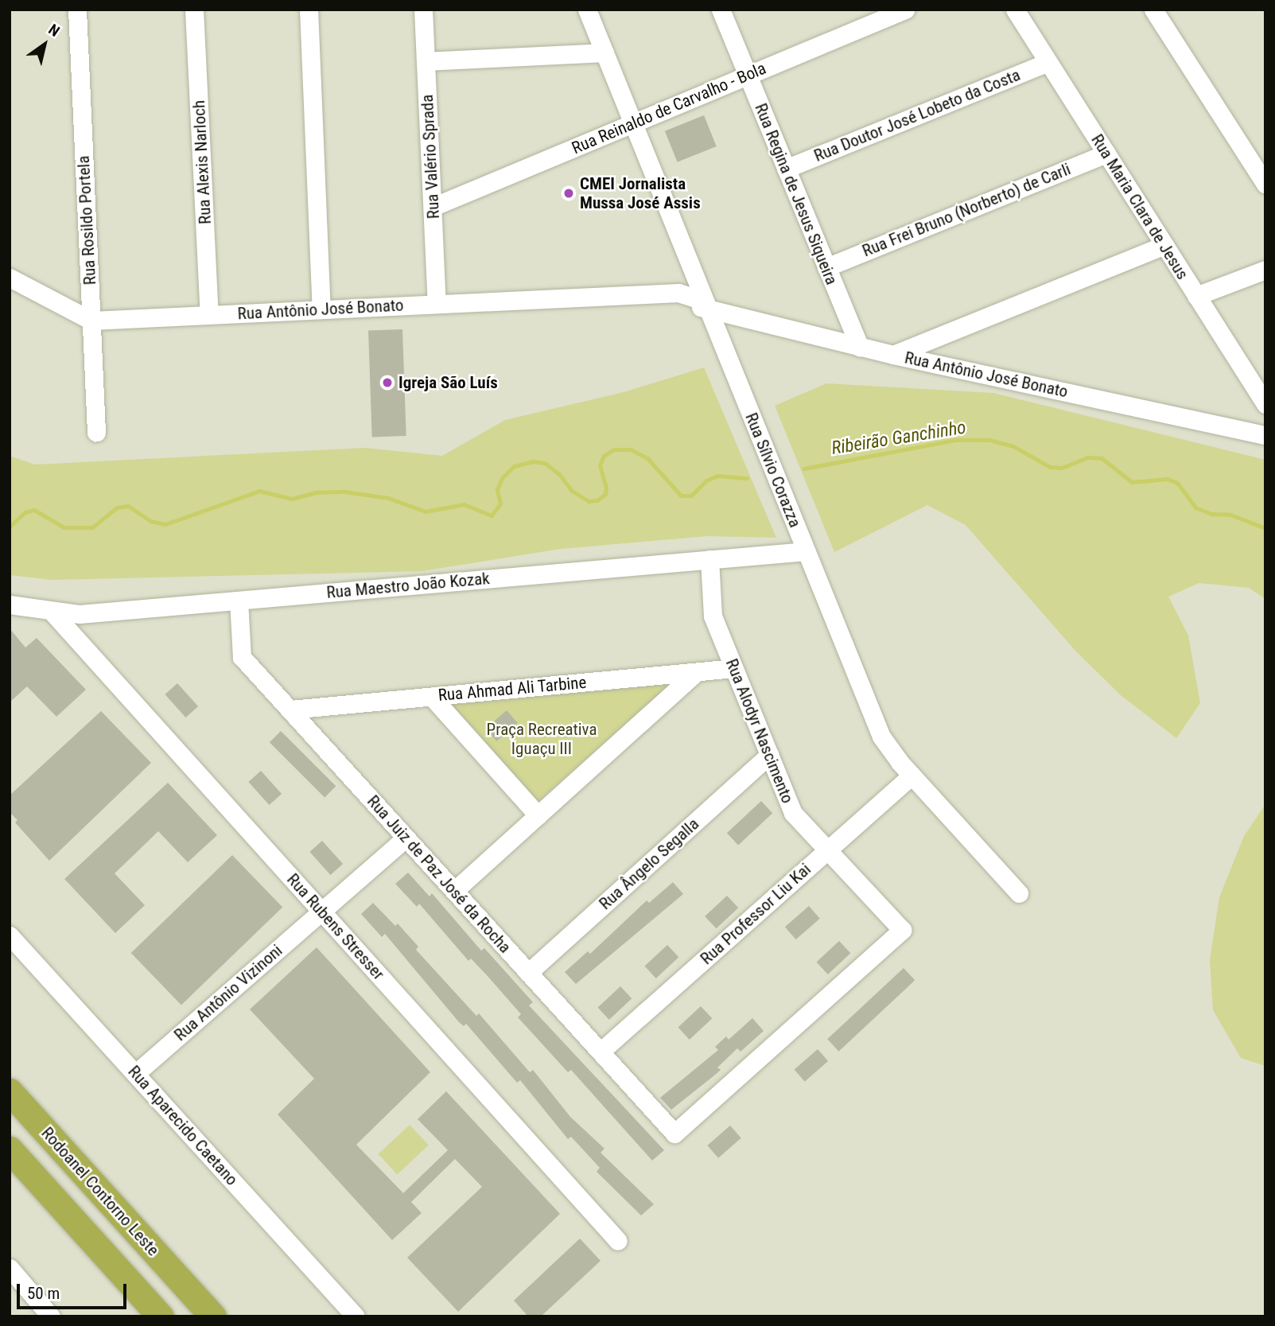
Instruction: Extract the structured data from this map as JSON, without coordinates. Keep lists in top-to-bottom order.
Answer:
{
  "streets": {
    "highway": ["Rodoanel Contorno Leste"],
    "street": [
      "Rua Reinaldo de Carvalho - Bola",
      "Rua Doutor José Lobeto da Costa",
      "Rua Valério Sprada",
      "Rua Alexis Narloch",
      "Rua Regina de Jesus Siqueira",
      "Rua Maria Clara de Jesus",
      "Rua Frei Bruno (Norberto) de Carli",
      "Rua Rosildo Portela",
      "Rua Antônio José Bonato",
      "Rua Sílvio Corazza",
      "Rua Maestro João Kozak",
      "Rua Ahmad Ali Tarbine",
      "Rua Alodyr Nascimento",
      "Rua Ângelo Segalla",
      "Rua Juiz de Paz José da Rocha",
      "Rua Professor Liu Kai",
      "Rua Rubens Stresser",
      "Rua Antônio Vizinoni",
      "Rua Aparecido Caetano"
    ]
  },
  "crossings": [
    ["Rua Reinaldo de Carvalho - Bola", "Rua Valério Sprada"],
    ["Rua Reinaldo de Carvalho - Bola", "Rua Regina de Jesus Siqueira"],
    ["Rua Reinaldo de Carvalho - Bola", "Rua Sílvio Corazza"],
    ["Rua Doutor José Lobeto da Costa", "Rua Regina de Jesus Siqueira"],
    ["Rua Doutor José Lobeto da Costa", "Rua Maria Clara de Jesus"],
    ["Rua Valério Sprada", "Rua Antônio José Bonato"],
    ["Rua Alexis Narloch", "Rua Antônio José Bonato"],
    ["Rua Regina de Jesus Siqueira", "Rua Frei Bruno (Norberto) de Carli"],
    ["Rua Regina de Jesus Siqueira", "Rua Antônio José Bonato"],
    ["Rua Maria Clara de Jesus", "Rua Frei Bruno (Norberto) de Carli"],
    ["Rua Rosildo Portela", "Rua Antônio José Bonato"],
    ["Rua Antônio José Bonato", "Rua Sílvio Corazza"],
    ["Rua Sílvio Corazza", "Rua Maestro João Kozak"],
    ["Rua Sílvio Corazza", "Rua Professor Liu Kai"],
    ["Rua Maestro João Kozak", "Rua Alodyr Nascimento"],
    ["Rua Maestro João Kozak", "Rua Juiz de Paz José da Rocha"],
    ["Rua Maestro João Kozak", "Rua Rubens Stresser"],
    ["Rua Ahmad Ali Tarbine", "Rua Alodyr Nascimento"],
    ["Rua Ahmad Ali Tarbine", "Rua Juiz de Paz José da Rocha"],
    ["Rua Alodyr Nascimento", "Rua Ângelo Segalla"],
    ["Rua Alodyr Nascimento", "Rua Juiz de Paz José da Rocha"],
    ["Rua Alodyr Nascimento", "Rua Professor Liu Kai"],
    ["Rua Ângelo Segalla", "Rua Juiz de Paz José da Rocha"],
    ["Rua Juiz de Paz José da Rocha", "Rua Professor Liu Kai"],
    ["Rua Juiz de Paz José da Rocha", "Rua Antônio Vizinoni"],
    ["Rua Rubens Stresser", "Rua Antônio Vizinoni"],
    ["Rua Antônio Vizinoni", "Rua Aparecido Caetano"]
  ],
  "water": ["Ribeirão Ganchinho"],
  "parks": ["Praça Recreativa Iguaçu III"],
  "places": ["CMEI Jornalista Mussa José Assis", "Igreja São Luís"],
  "scale_bar": "50 m",
  "north": "top right"
}
